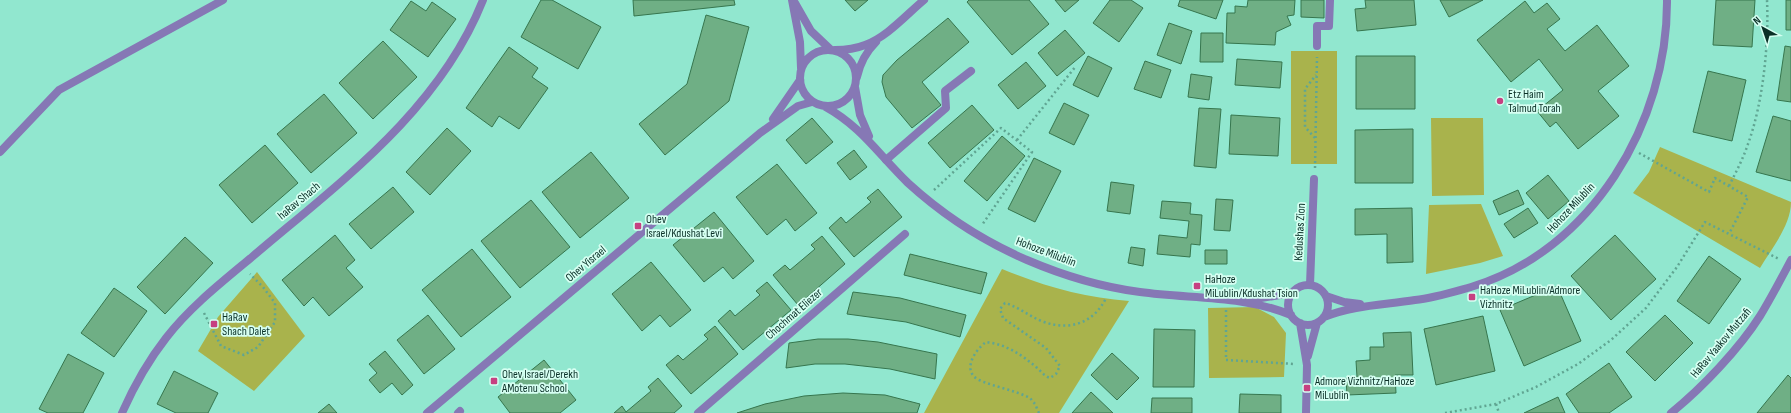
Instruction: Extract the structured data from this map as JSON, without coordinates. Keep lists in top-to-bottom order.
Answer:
{
  "streets": {
    "street": [
      "haRav Shach",
      "Hohoze Milublin",
      "Kedushas Zion",
      "Ohev Yisrael",
      "Chochmat Eliezer",
      "HaRav Yaakov Mutzafi"
    ]
  },
  "crossings": [
    ["Hohoze Milublin", "Kedushas Zion"]
  ],
  "places": {
    "other": ["Etz Haim Talmud Torah"],
    "transit": [
      "Ohev Israel/Kdushat Levi",
      "HaHoze MiLublin/Kdushat Tsion",
      "HaHoze MiLublin/Admore Vizhnitz",
      "HaRav Shach Dalet",
      "Ohev Israel/Derekh AMotenu School",
      "Admore Vizhnitz/HaHoze MiLublin"
    ]
  },
  "north": "top left"
}
